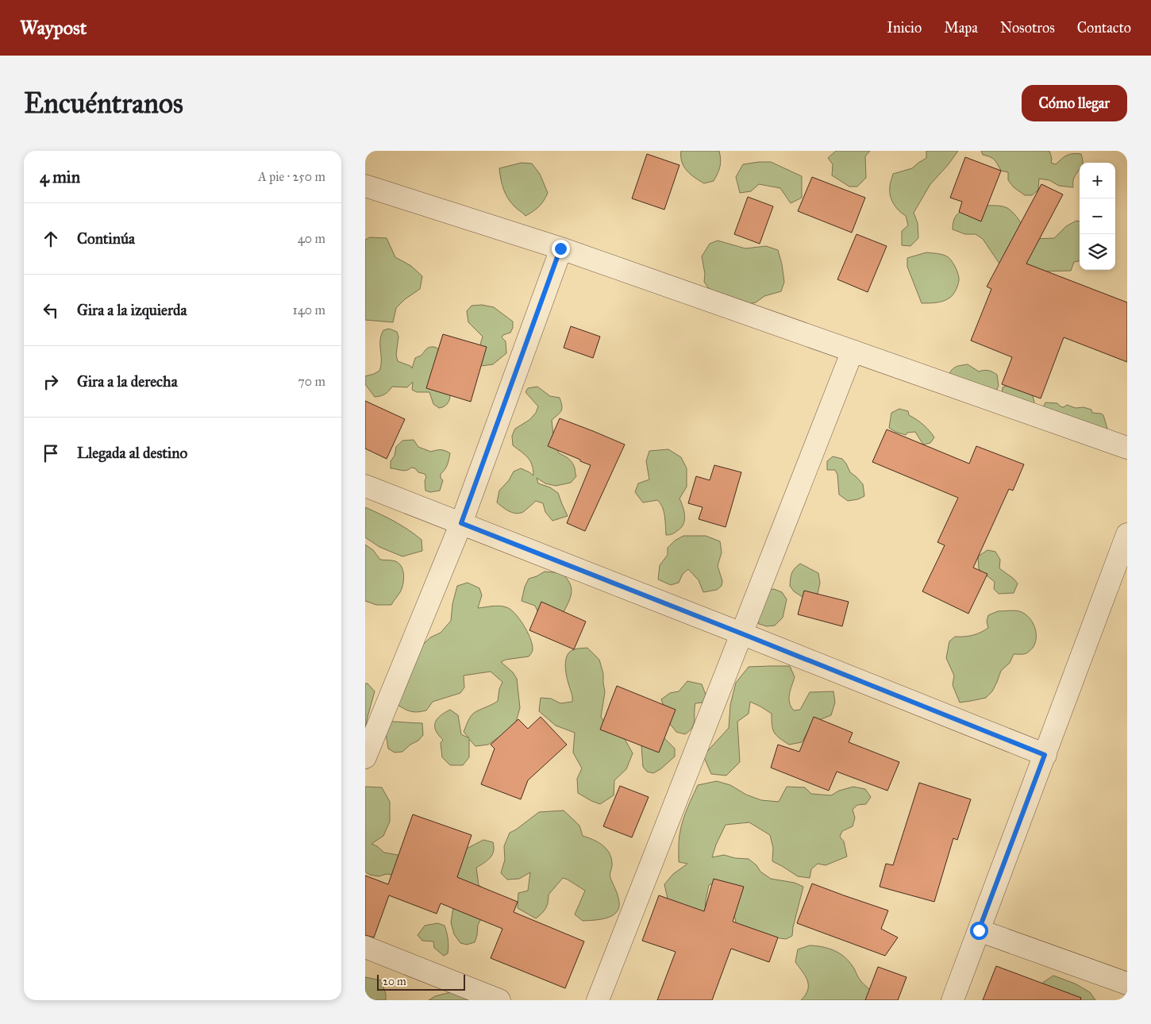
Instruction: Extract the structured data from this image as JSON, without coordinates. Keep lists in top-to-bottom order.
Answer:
{
  "scale_bar": "20 m",
  "page": {
    "header": "Waypost",
    "nav": [
      "Inicio",
      "Mapa",
      "Nosotros",
      "Contacto"
    ],
    "buttons": "Cómo llegar",
    "title": "Encuéntranos",
    "heading": ["4 min", "A pie · 250 m"],
    "map_buttons": ["+", "−"],
    "list": [
      ["Continúa", "40 m"],
      ["Gira a la izquierda", "140 m"],
      ["Gira a la derecha", "70 m"],
      "Llegada al destino"
    ],
    "scale": "20 m"
  }
}
